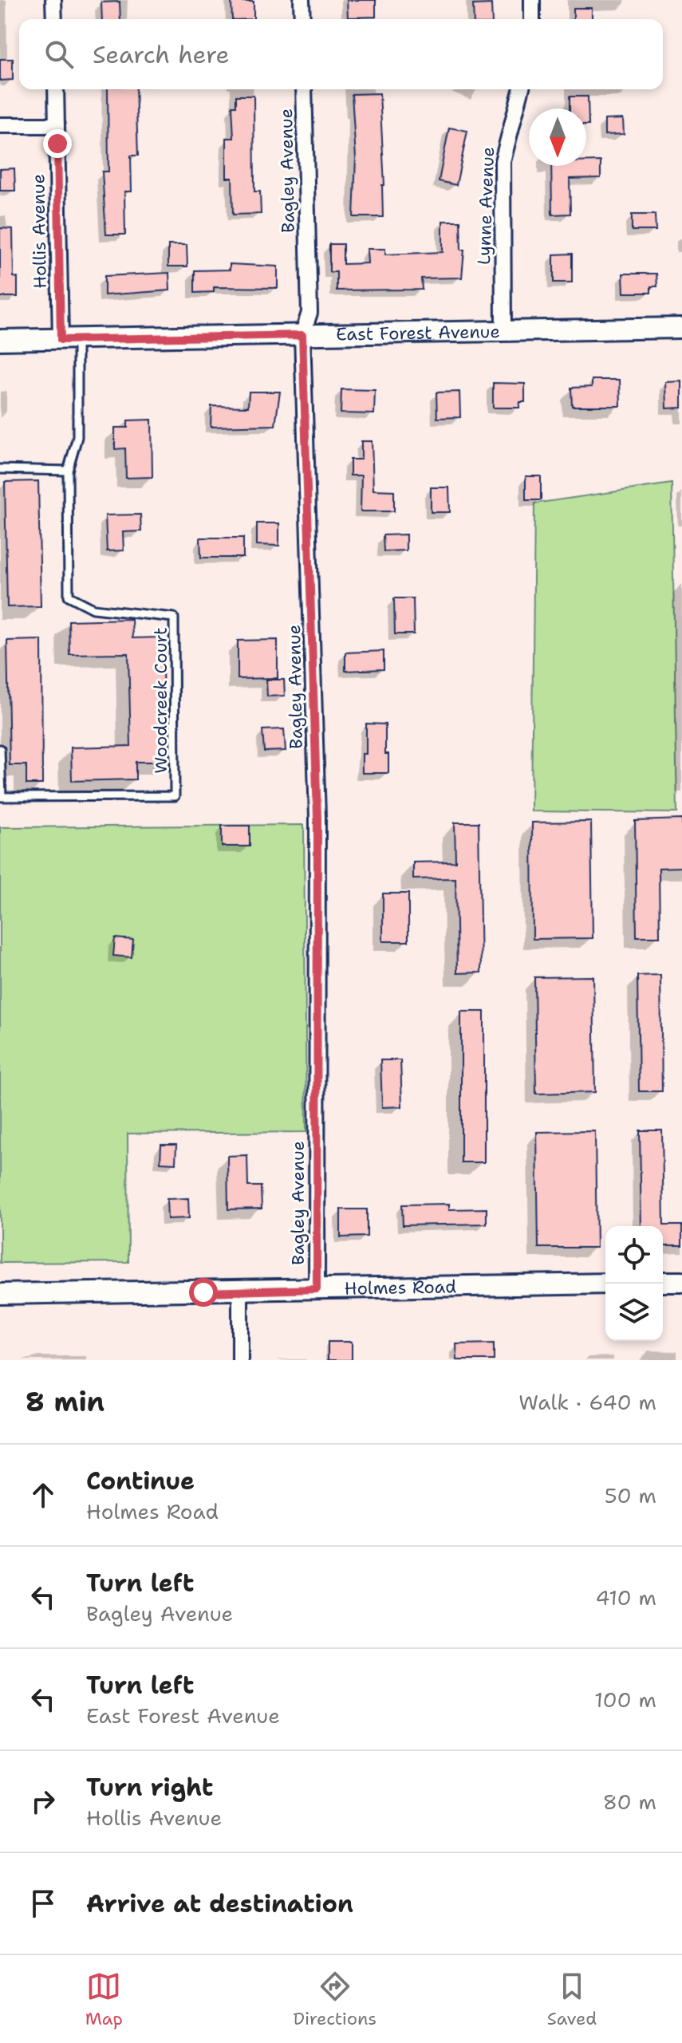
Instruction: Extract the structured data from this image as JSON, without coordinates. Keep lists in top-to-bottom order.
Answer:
{
  "streets": {
    "street": [
      "Bagley Avenue",
      "Lynne Avenue",
      "Hollis Avenue",
      "East Forest Avenue",
      "Holmes Road"
    ],
    "lane": ["Woodcreek Court"]
  },
  "crossings": [
    ["Bagley Avenue", "East Forest Avenue"],
    ["Bagley Avenue", "Holmes Road"],
    ["Lynne Avenue", "East Forest Avenue"],
    ["Hollis Avenue", "East Forest Avenue"],
    ["Hollis Avenue", "Woodcreek Court"],
    ["East Forest Avenue", "Woodcreek Court"]
  ],
  "north": "bottom",
  "page": {
    "search": "Search here",
    "heading": ["8 min", "Walk · 640 m"],
    "list": [
      ["Continue", "Holmes Road", "50 m"],
      ["Turn left", "Bagley Avenue", "410 m"],
      ["Turn left", "East Forest Avenue", "100 m"],
      ["Turn right", "Hollis Avenue", "80 m"],
      "Arrive at destination"
    ],
    "nav": ["Map", "Directions", "Saved"]
  }
}
